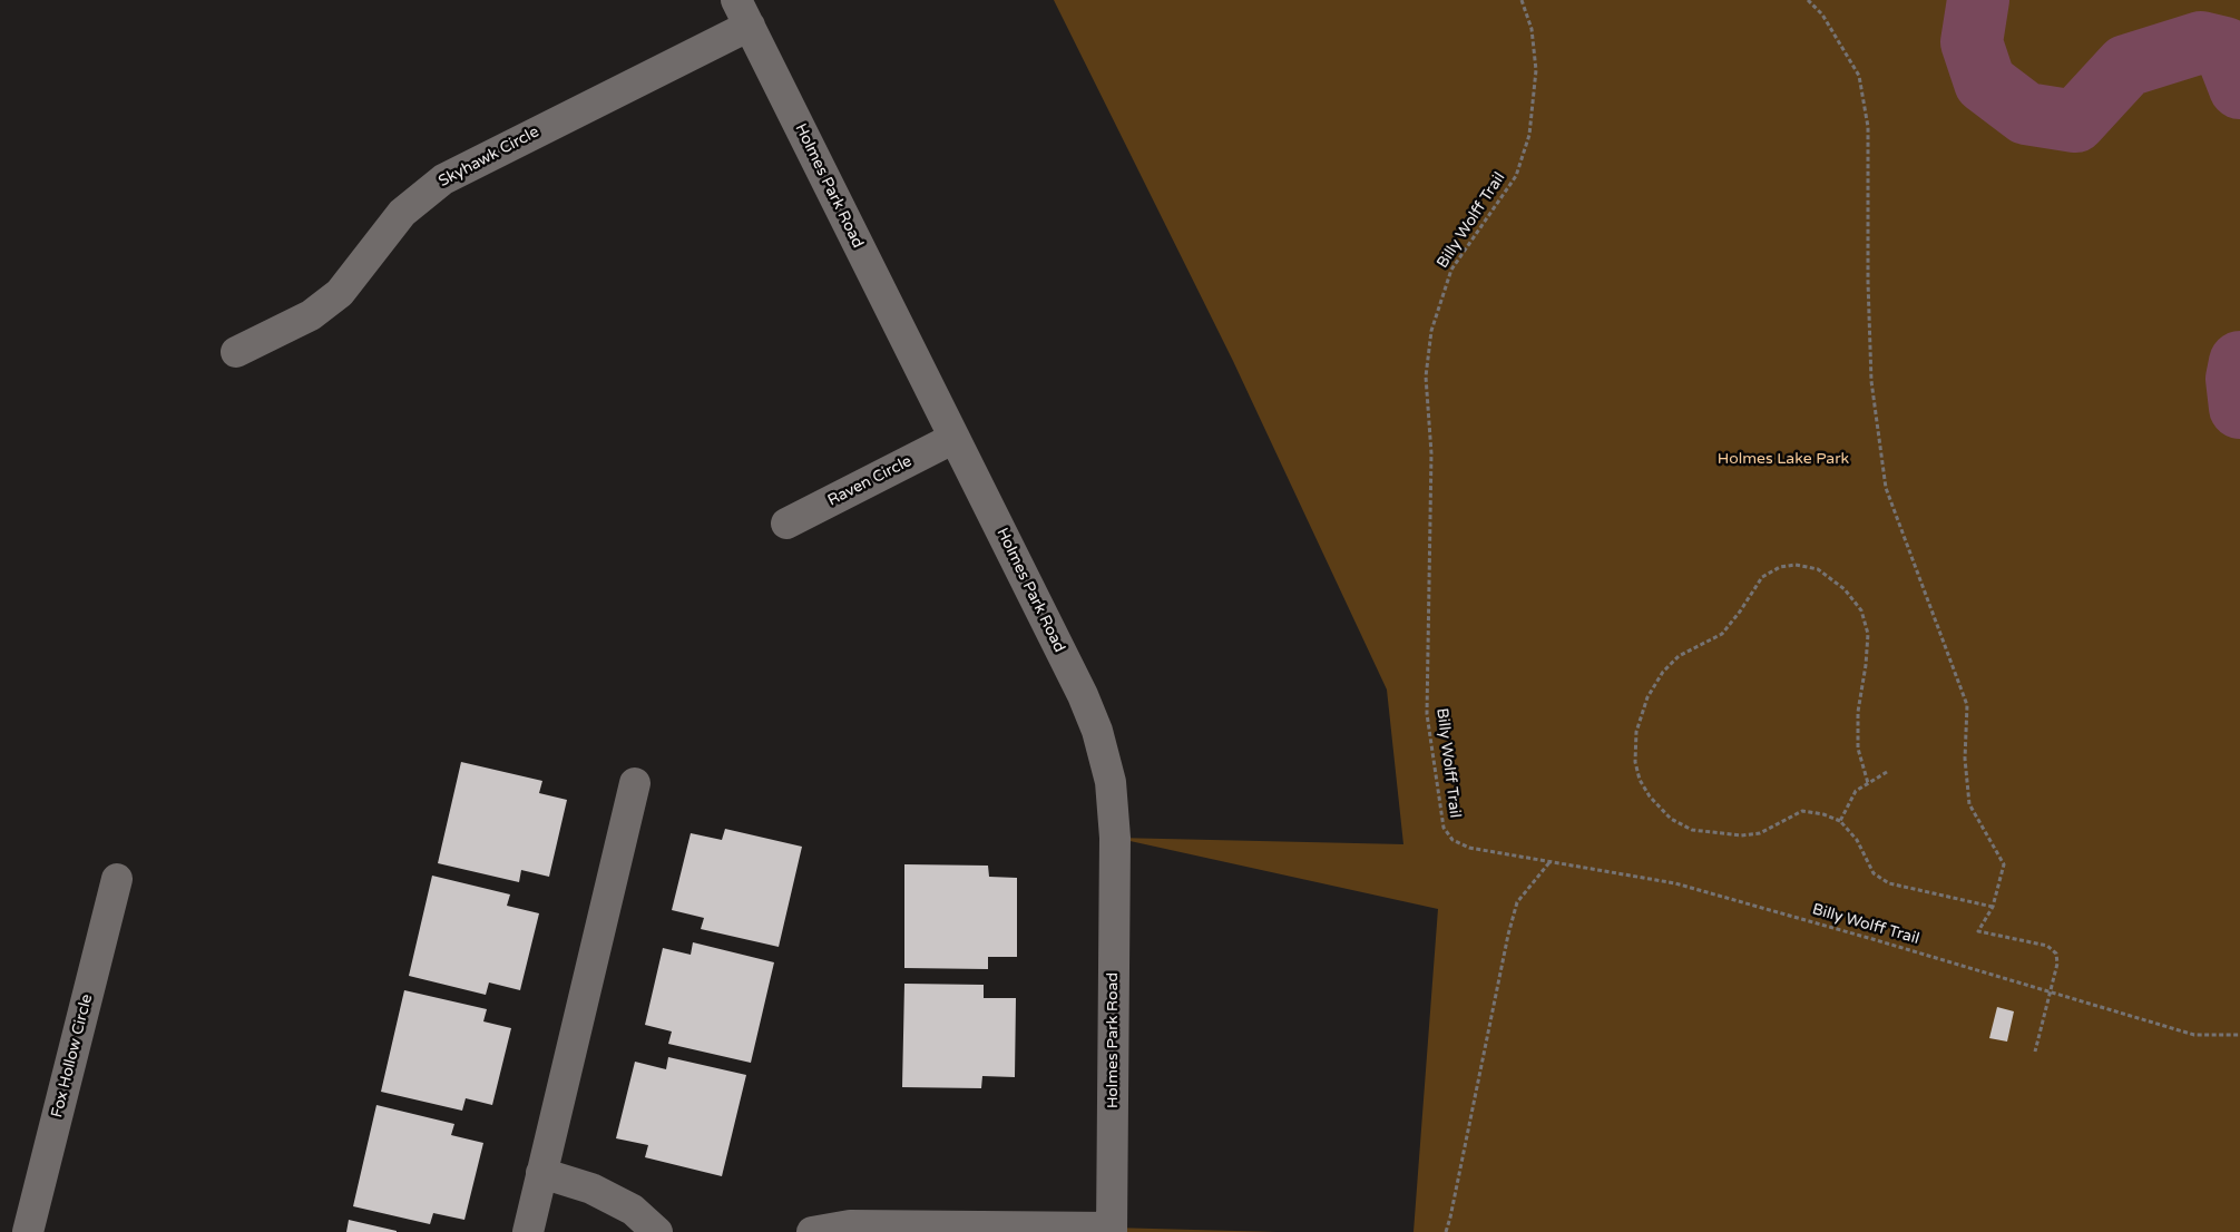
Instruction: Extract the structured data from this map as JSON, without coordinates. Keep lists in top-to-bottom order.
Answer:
{
  "streets": {
    "street": [
      "Skyhawk Circle",
      "Holmes Park Road",
      "Raven Circle",
      "Fox Hollow Circle"
    ],
    "path": ["Billy Wolff Trail"]
  },
  "crossings": [
    ["Skyhawk Circle", "Holmes Park Road"],
    ["Holmes Park Road", "Raven Circle"]
  ],
  "parks": ["Holmes Lake Park"]
}
